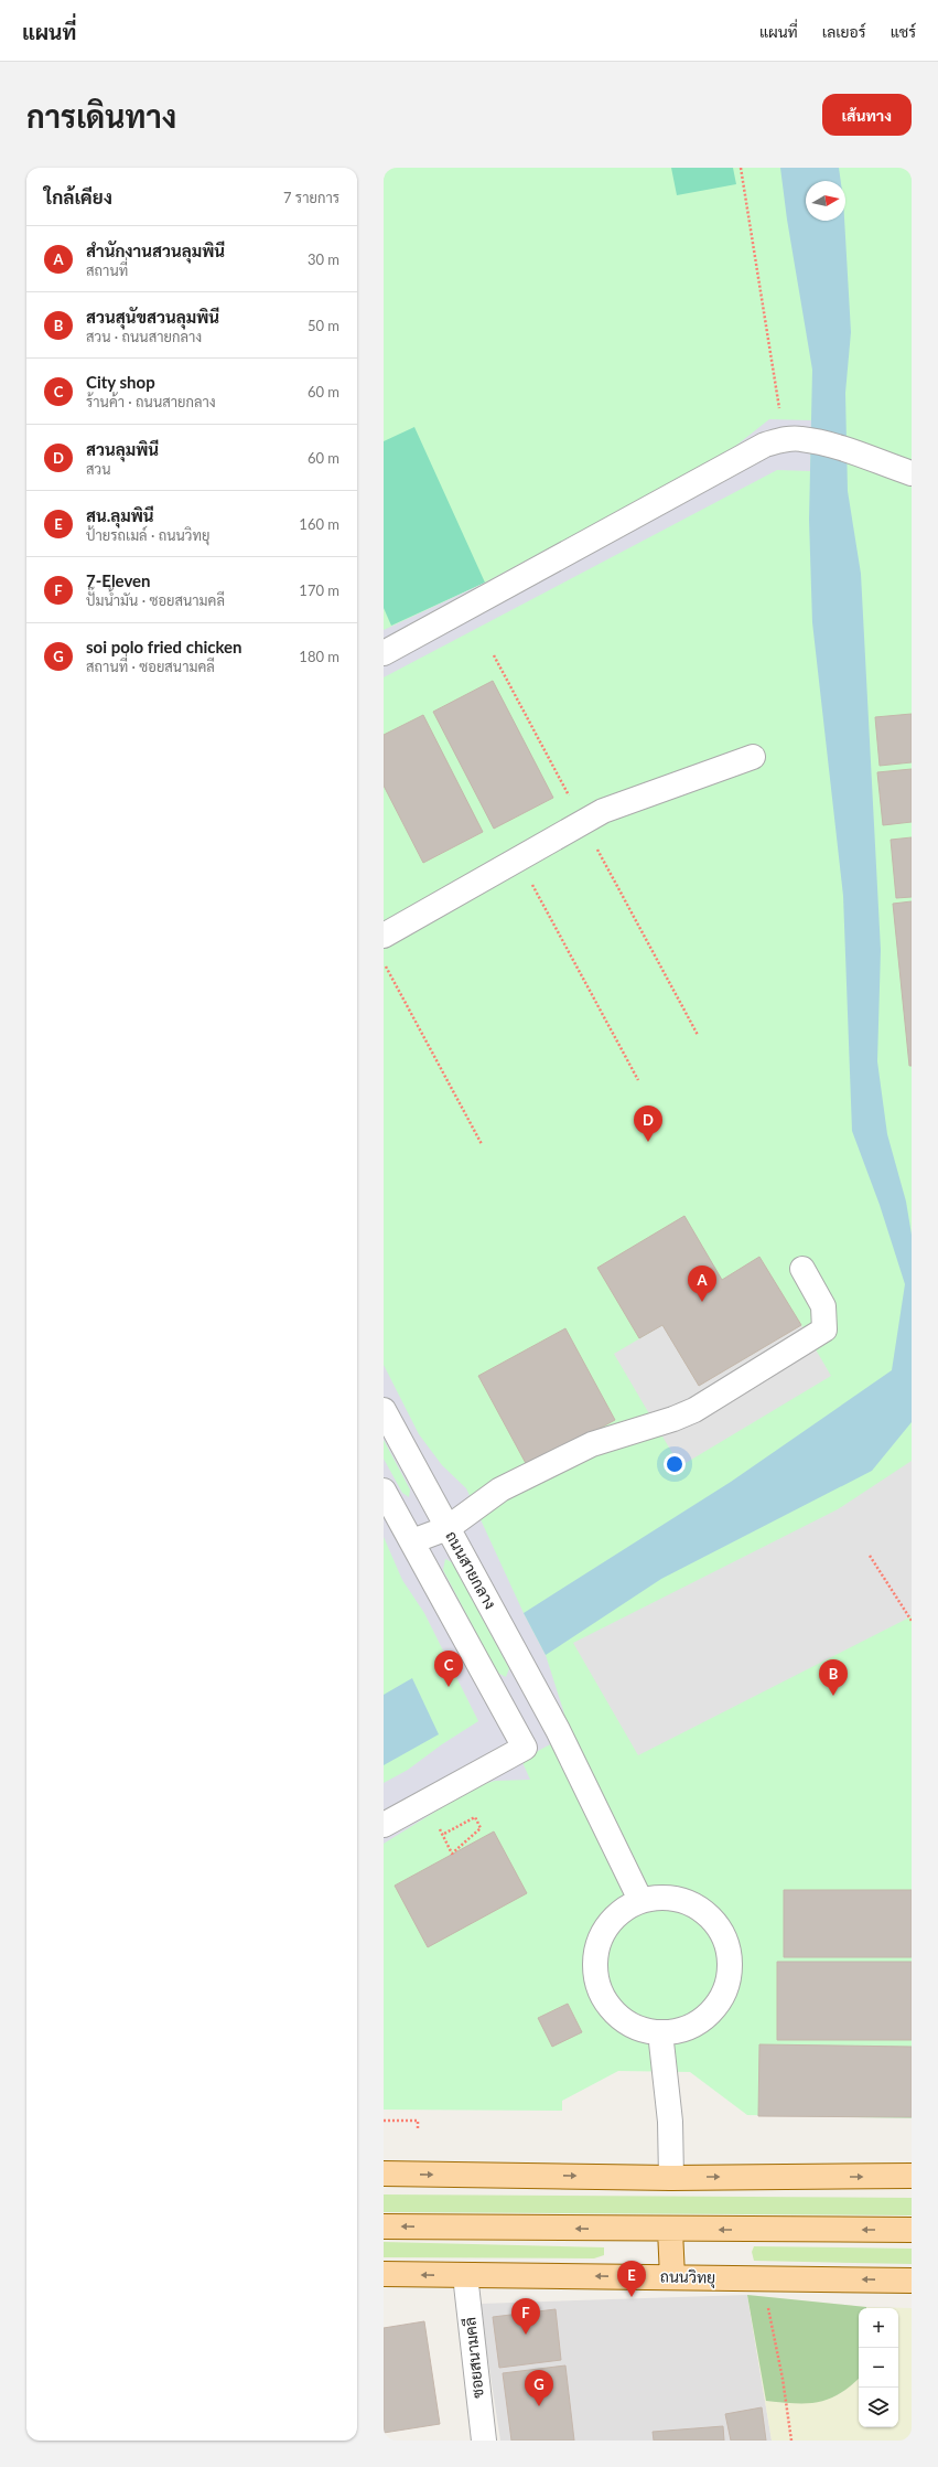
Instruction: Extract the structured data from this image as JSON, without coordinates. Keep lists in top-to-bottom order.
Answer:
{
  "streets": {
    "main road": ["ถนนวิทยุ"],
    "street": ["ถนนสายกลาง", "ซอยสนามคลี"]
  },
  "crossings": [
    ["ถนนวิทยุ", "ซอยสนามคลี"]
  ],
  "north": "right",
  "page": {
    "header": "แผนที่",
    "nav": ["แผนที่", "เลเยอร์", "แชร์"],
    "buttons": "เส้นทาง",
    "title": "การเดินทาง",
    "heading": ["ใกล้เคียง", "7 รายการ"],
    "list": [
      {
        "mark": "A",
        "name": "สำนักงานสวนลุมพินี",
        "note": "สถานที่",
        "value": "30 m"
      },
      {
        "mark": "B",
        "name": "สวนสุนัขสวนลุมพินี",
        "note": "สวน · ถนนสายกลาง",
        "value": "50 m"
      },
      {
        "mark": "C",
        "name": "City shop",
        "note": "ร้านค้า · ถนนสายกลาง",
        "value": "60 m"
      },
      {
        "mark": "D",
        "name": "สวนลุมพินี",
        "note": "สวน",
        "value": "60 m"
      },
      {
        "mark": "E",
        "name": "สน.ลุมพินี",
        "note": "ป้ายรถเมล์ · ถนนวิทยุ",
        "value": "160 m"
      },
      {
        "mark": "F",
        "name": "7-Eleven",
        "note": "ปั๊มน้ำมัน · ซอยสนามคลี",
        "value": "170 m"
      },
      {
        "mark": "G",
        "name": "soi polo fried chicken",
        "note": "สถานที่ · ซอยสนามคลี",
        "value": "180 m"
      }
    ],
    "pins": [
      "D",
      "A",
      "C",
      "B",
      "E",
      "F",
      "G"
    ],
    "map_buttons": ["+", "−"]
  }
}
